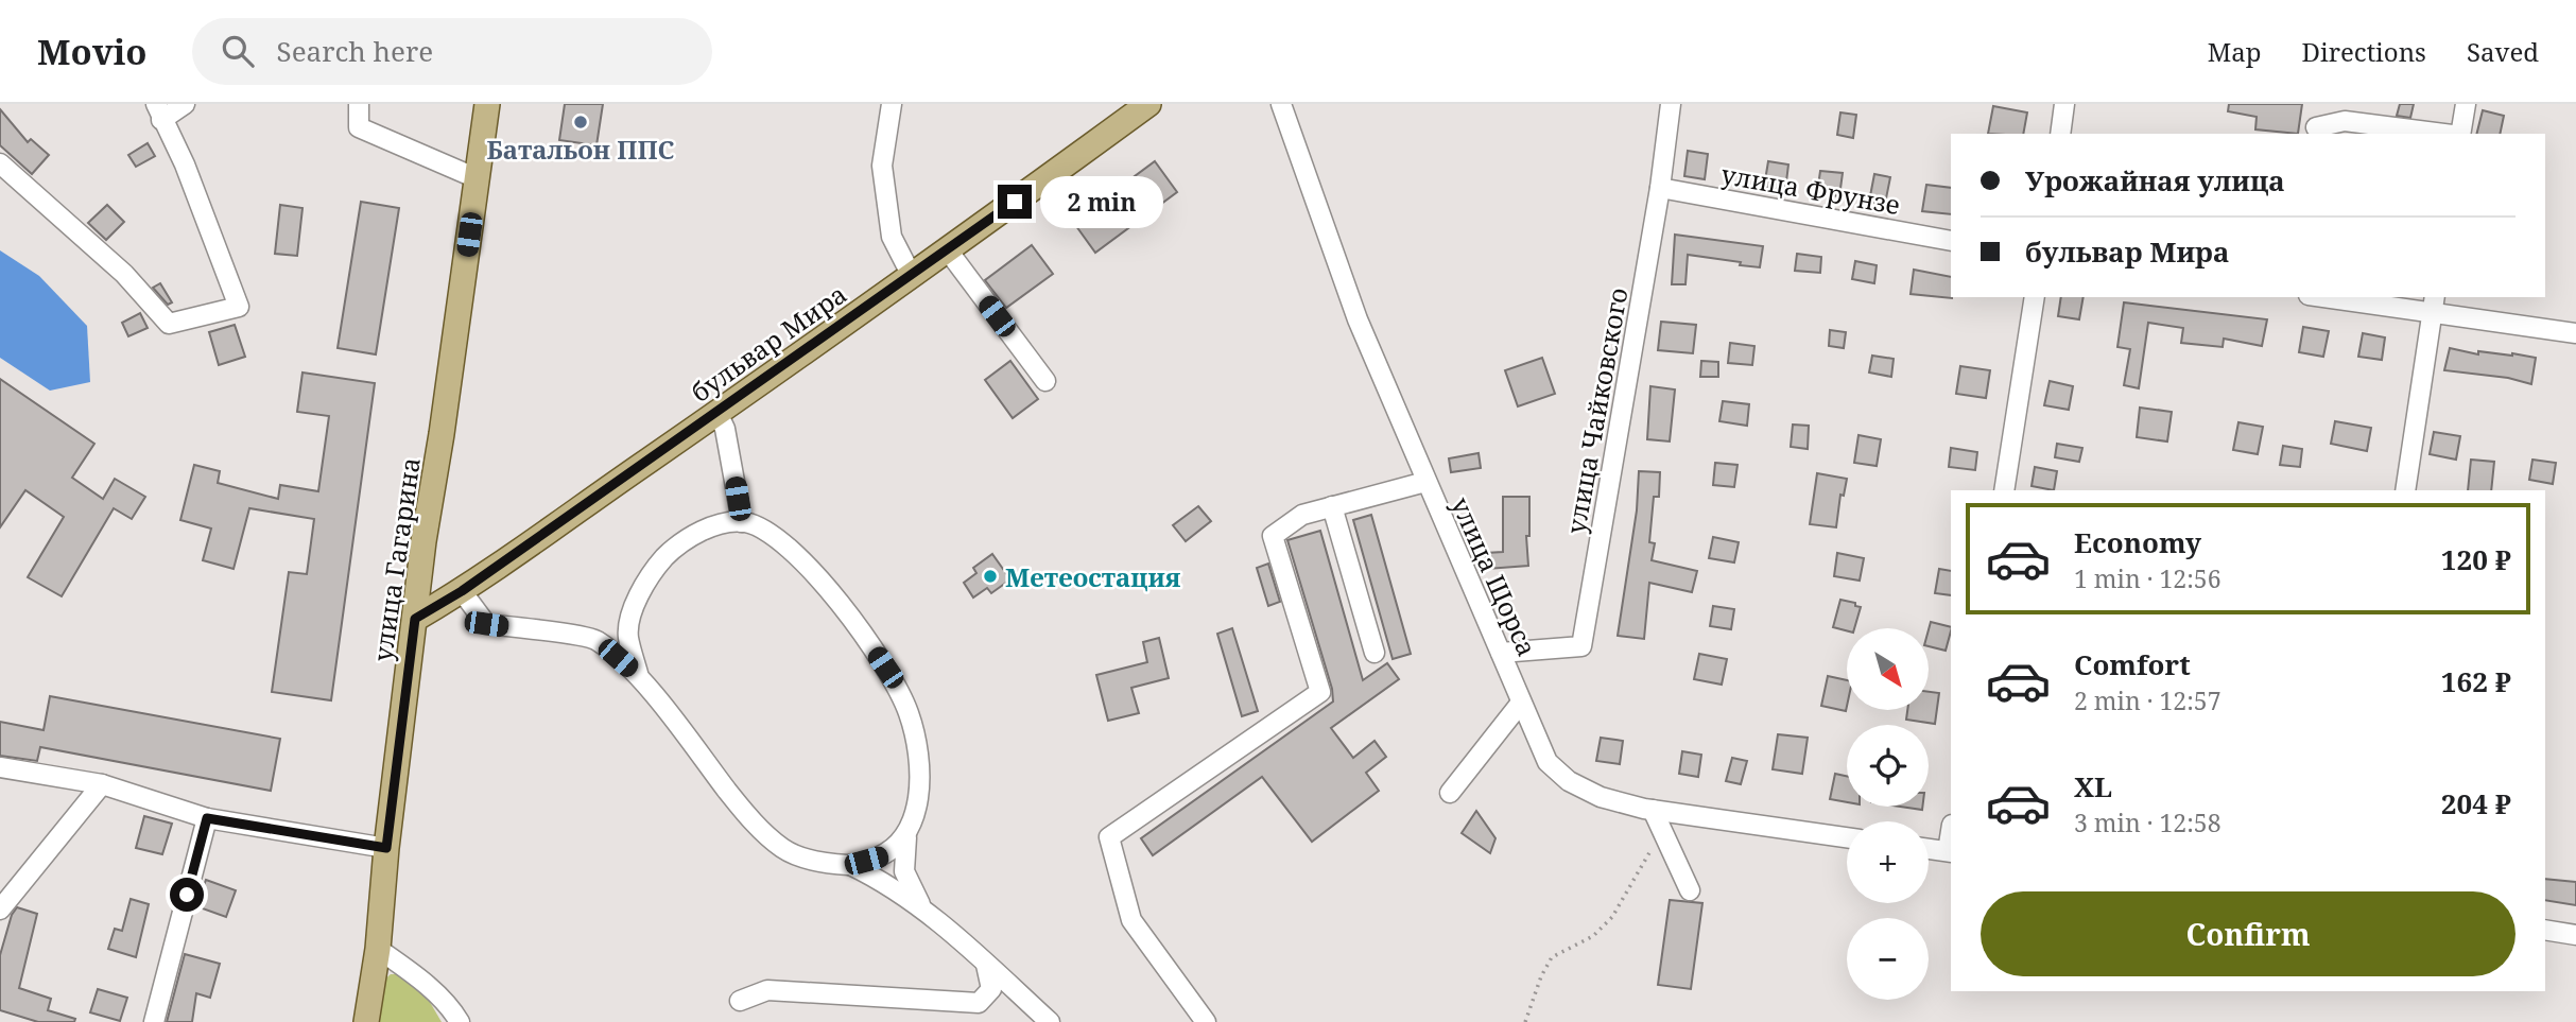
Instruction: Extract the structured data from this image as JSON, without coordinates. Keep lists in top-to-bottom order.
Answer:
{
  "streets": {
    "main road": ["бульвар Мира", "улица Гагарина"],
    "street": ["улица Фрунзе", "улица Чайковского", "улица Щорса"]
  },
  "crossings": [
    ["улица Фрунзе", "улица Чайковского"],
    ["бульвар Мира", "улица Гагарина"],
    ["улица Чайковского", "улица Щорса"]
  ],
  "places": ["Батальон ППС", "Метеостация"],
  "north": "bottom right",
  "page": {
    "header": "Movio",
    "search": "Search here",
    "nav": ["Map", "Directions", "Saved"],
    "banner": ["Урожайная улица", "бульвар Мира"],
    "bubble": "2 min",
    "list": [
      {
        "name": "Economy",
        "note": "1 min · 12:56",
        "value": "120 ₽"
      },
      {
        "name": "Comfort",
        "note": "2 min · 12:57",
        "value": "162 ₽"
      },
      {
        "name": "XL",
        "note": "3 min · 12:58",
        "value": "204 ₽"
      }
    ],
    "map_buttons": ["+", "−"],
    "buttons": "Confirm"
  }
}
